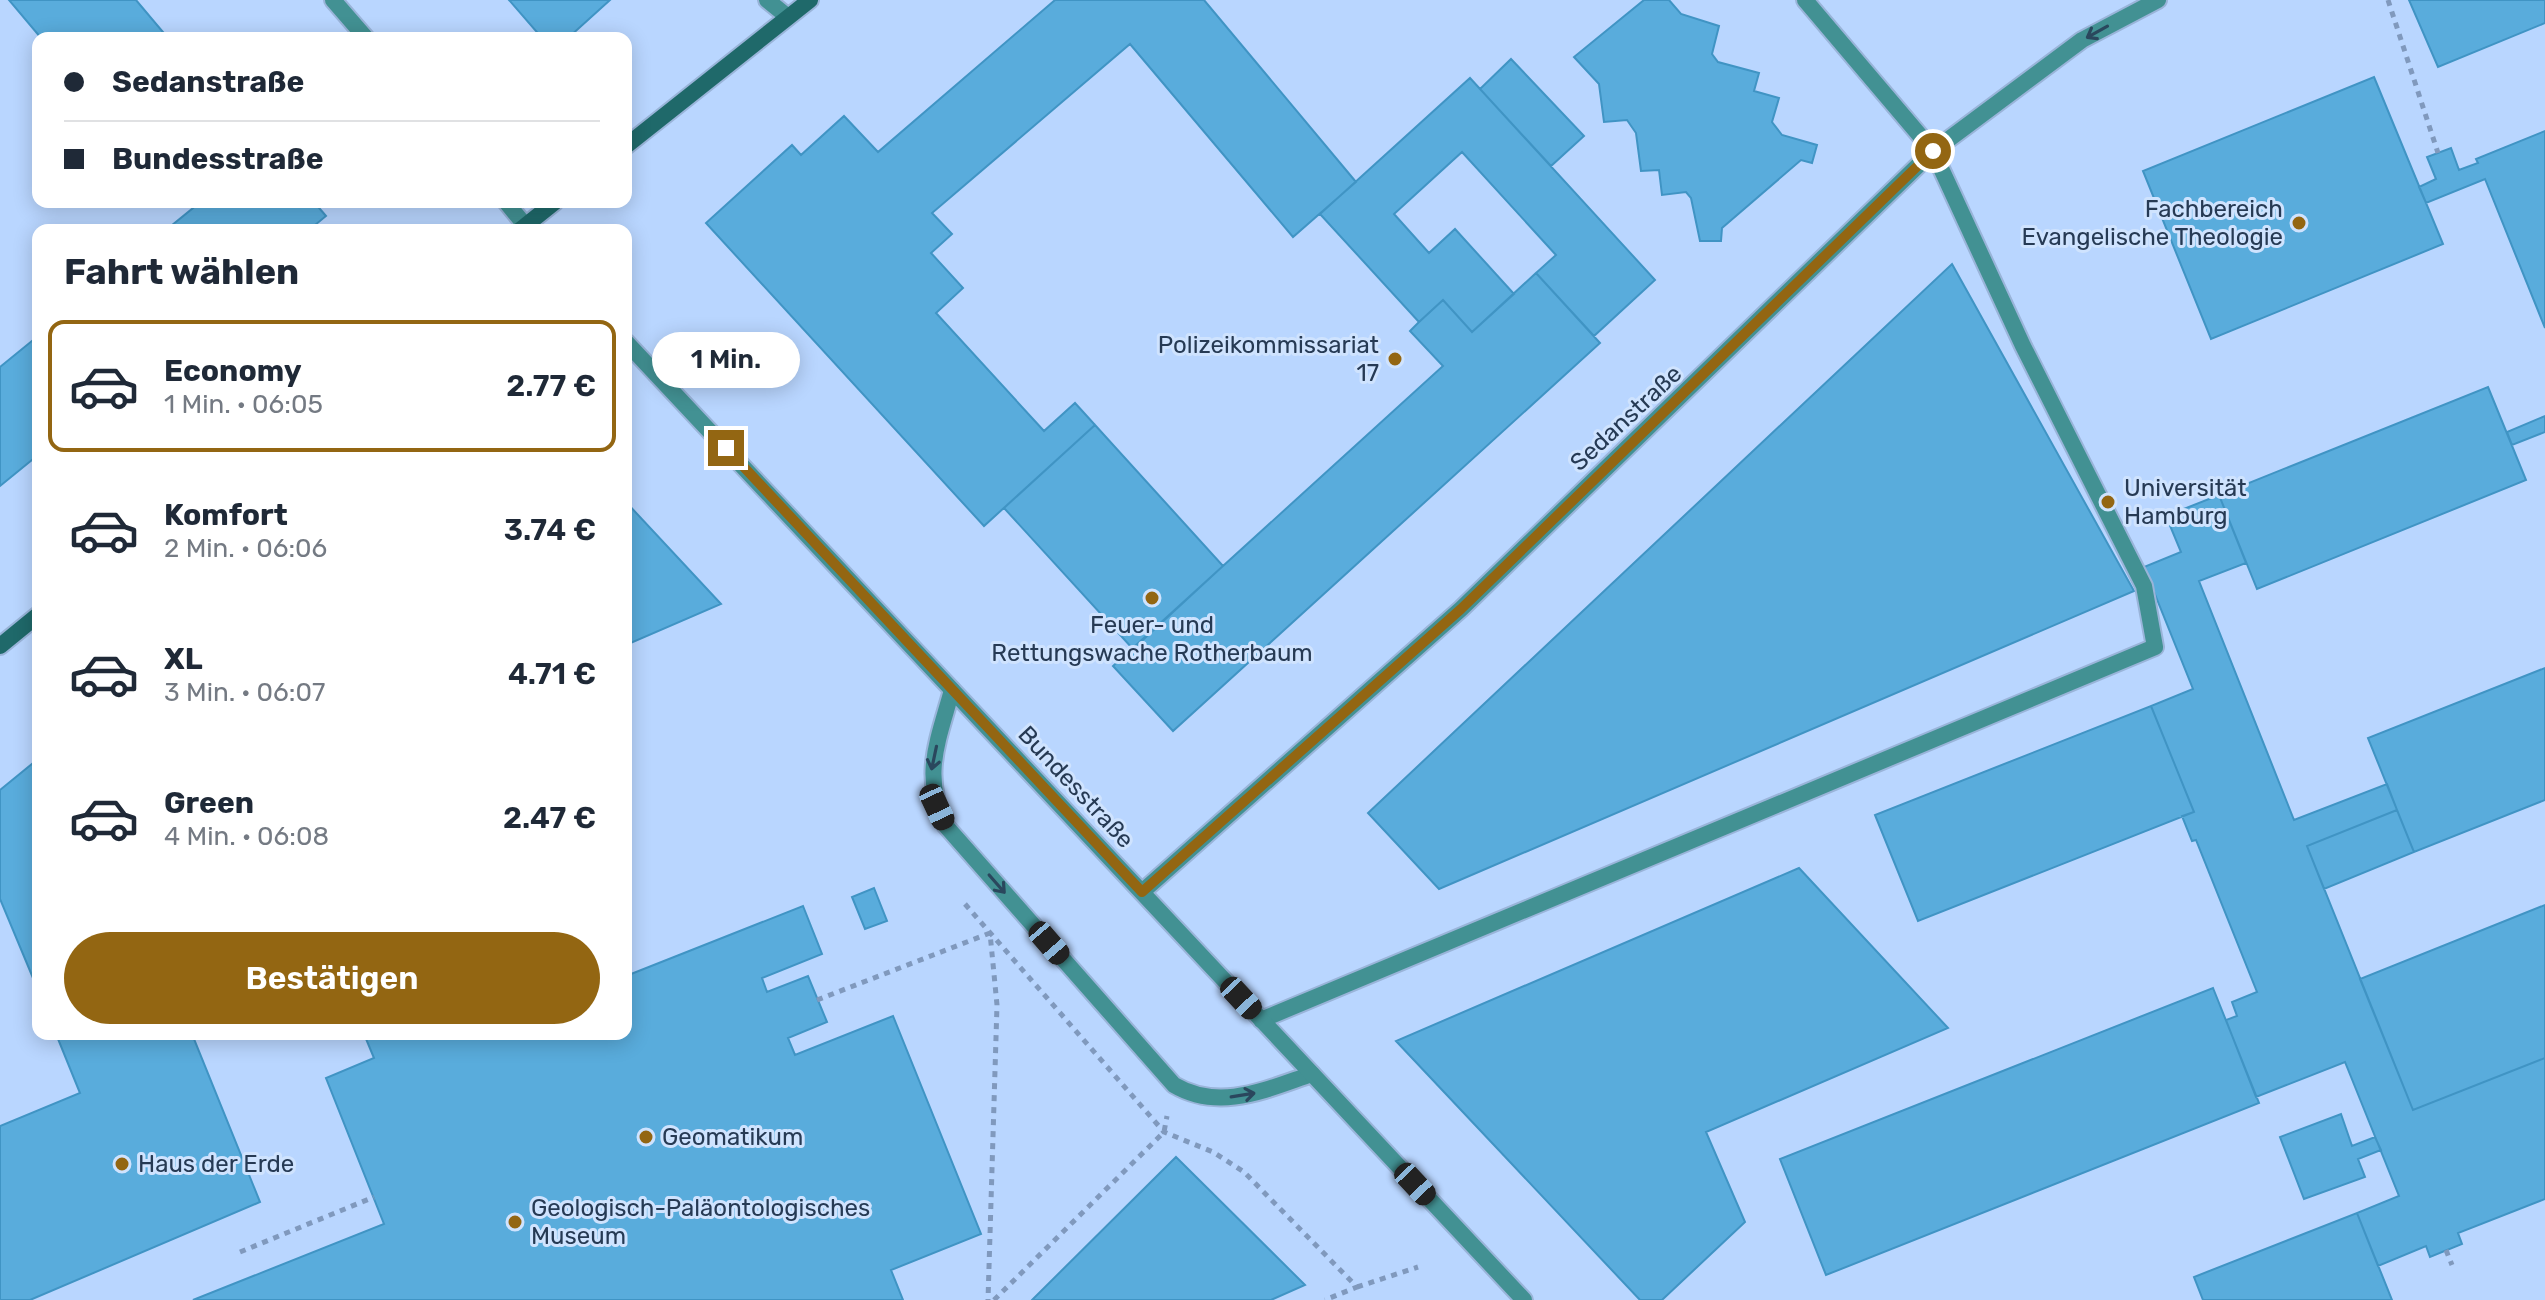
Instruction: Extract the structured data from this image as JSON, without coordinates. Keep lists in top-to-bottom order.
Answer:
{
  "streets": {
    "street": ["Sedanstraße", "Bundesstraße"]
  },
  "crossings": [
    ["Sedanstraße", "Bundesstraße"]
  ],
  "places": [
    "Fachbereich Evangelische Theologie",
    "Polizeikommissariat 17",
    "Universität Hamburg",
    "Feuer- und Rettungswache Rotherbaum",
    "Geomatikum",
    "Haus der Erde",
    "Geologisch-Paläontologisches Museum"
  ],
  "page": {
    "banner": ["Sedanstraße", "Bundesstraße"],
    "heading": "Fahrt wählen",
    "list": [
      {
        "name": "Economy",
        "note": "1 Min. · 06:05",
        "value": "2.77 €"
      },
      {
        "name": "Komfort",
        "note": "2 Min. · 06:06",
        "value": "3.74 €"
      },
      {
        "name": "XL",
        "note": "3 Min. · 06:07",
        "value": "4.71 €"
      },
      {
        "name": "Green",
        "note": "4 Min. · 06:08",
        "value": "2.47 €"
      }
    ],
    "bubble": "1 Min.",
    "buttons": "Bestätigen"
  }
}
